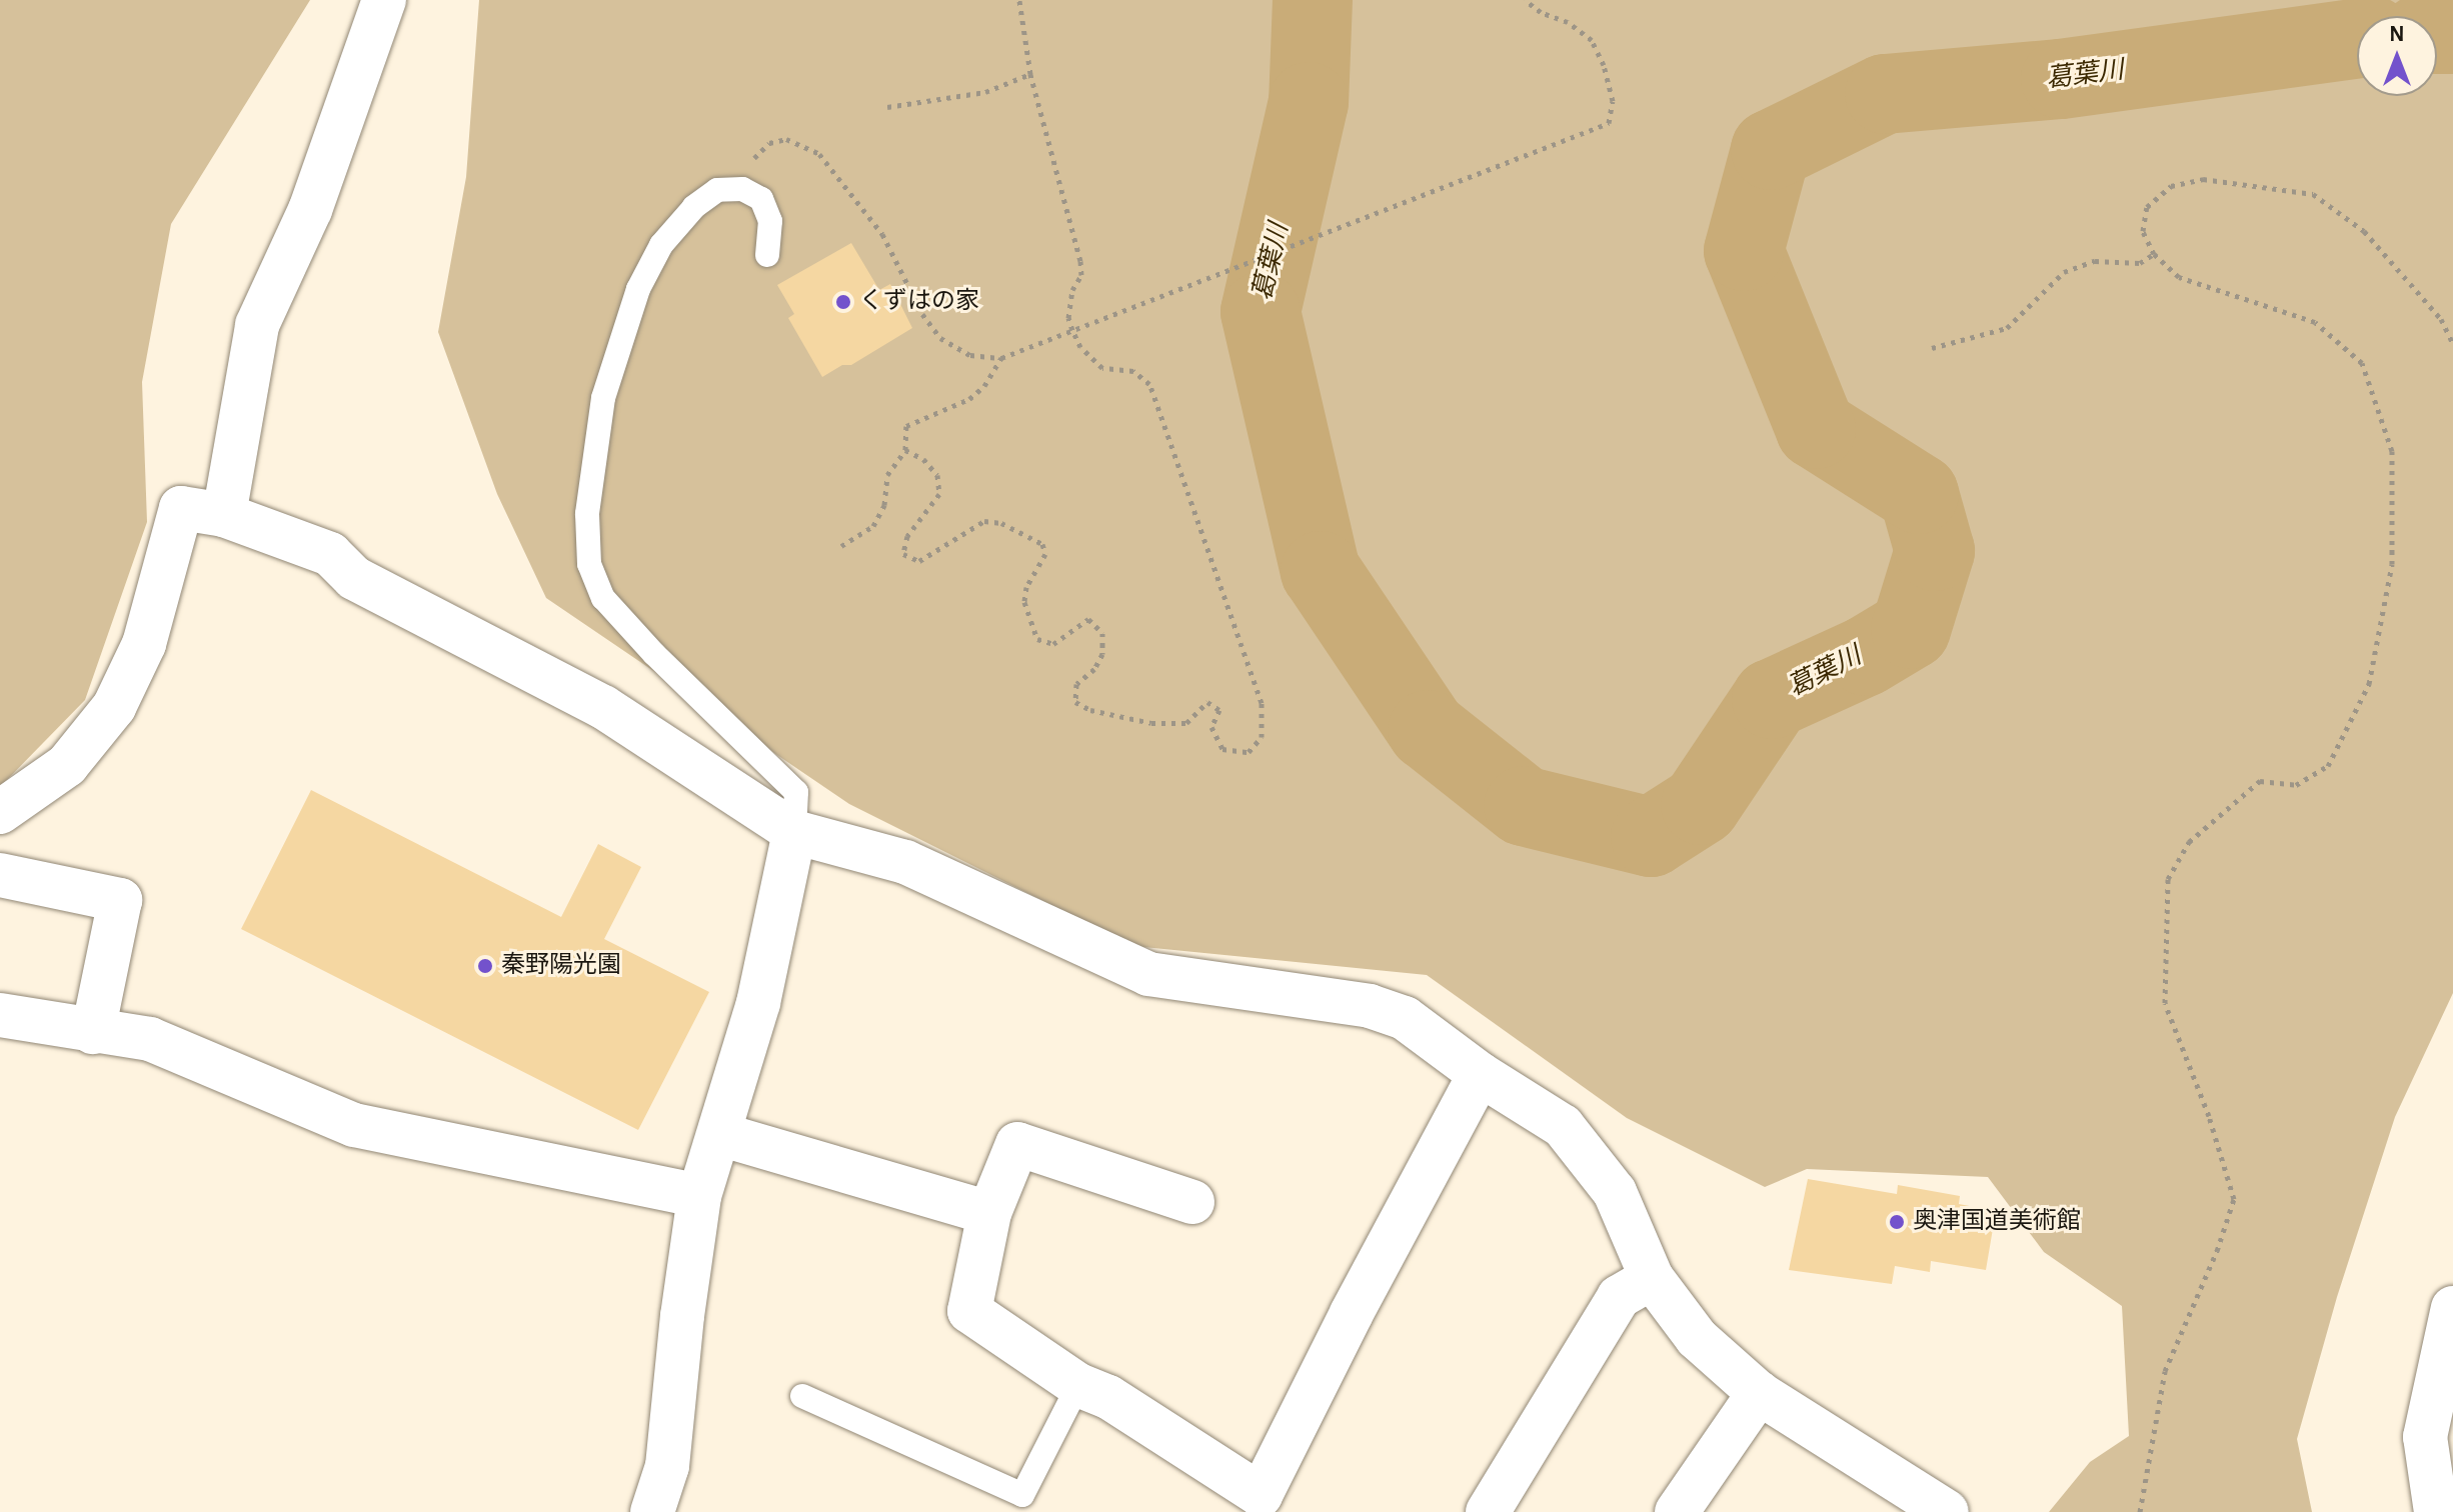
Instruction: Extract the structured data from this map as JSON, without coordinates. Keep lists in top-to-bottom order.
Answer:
{
  "water": ["葛葉川"],
  "places": ["くずはの家", "秦野陽光園", "奥津国道美術館"],
  "north": "top"
}
